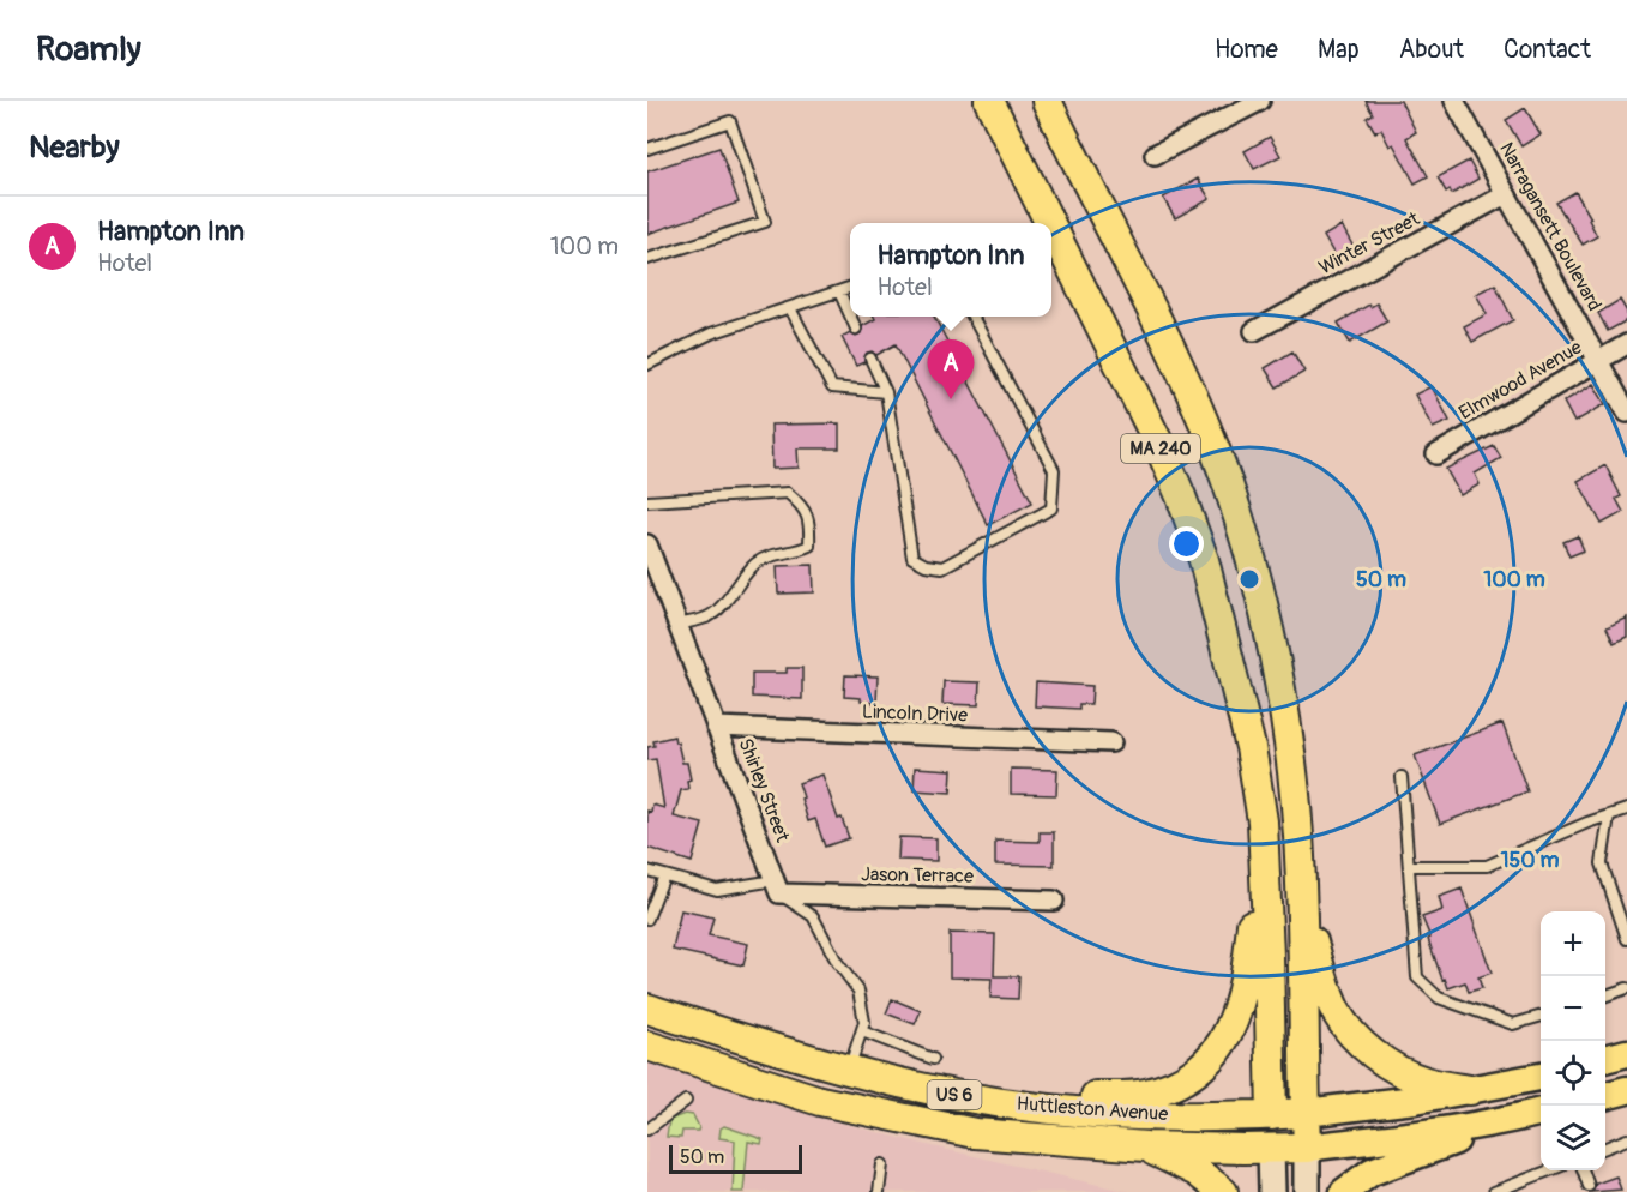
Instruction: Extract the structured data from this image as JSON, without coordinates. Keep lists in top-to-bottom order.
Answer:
{
  "streets": {
    "highway": ["MA 240", "US 6", "Huttleston Avenue"],
    "street": [
      "Narragansett Boulevard",
      "Winter Street",
      "Elmwood Avenue",
      "Lincoln Drive",
      "Shirley Street",
      "Jason Terrace"
    ]
  },
  "crossings": [
    ["Narragansett Boulevard", "Winter Street"],
    ["Narragansett Boulevard", "Elmwood Avenue"],
    ["MA 240", "Huttleston Avenue"],
    ["Lincoln Drive", "Shirley Street"],
    ["Shirley Street", "Jason Terrace"]
  ],
  "scale_bar": "50 m",
  "page": {
    "header": "Roamly",
    "nav": [
      "Home",
      "Map",
      "About",
      "Contact"
    ],
    "heading": "Nearby",
    "list": [
      {
        "mark": "A",
        "name": "Hampton Inn",
        "note": "Hotel",
        "value": "100 m"
      }
    ],
    "popup": ["Hampton Inn", "Hotel"],
    "pins": "A",
    "map_buttons": ["+", "−"],
    "scale": "50 m"
  },
  "rings": ["50 m", "100 m", "150 m"]
}
